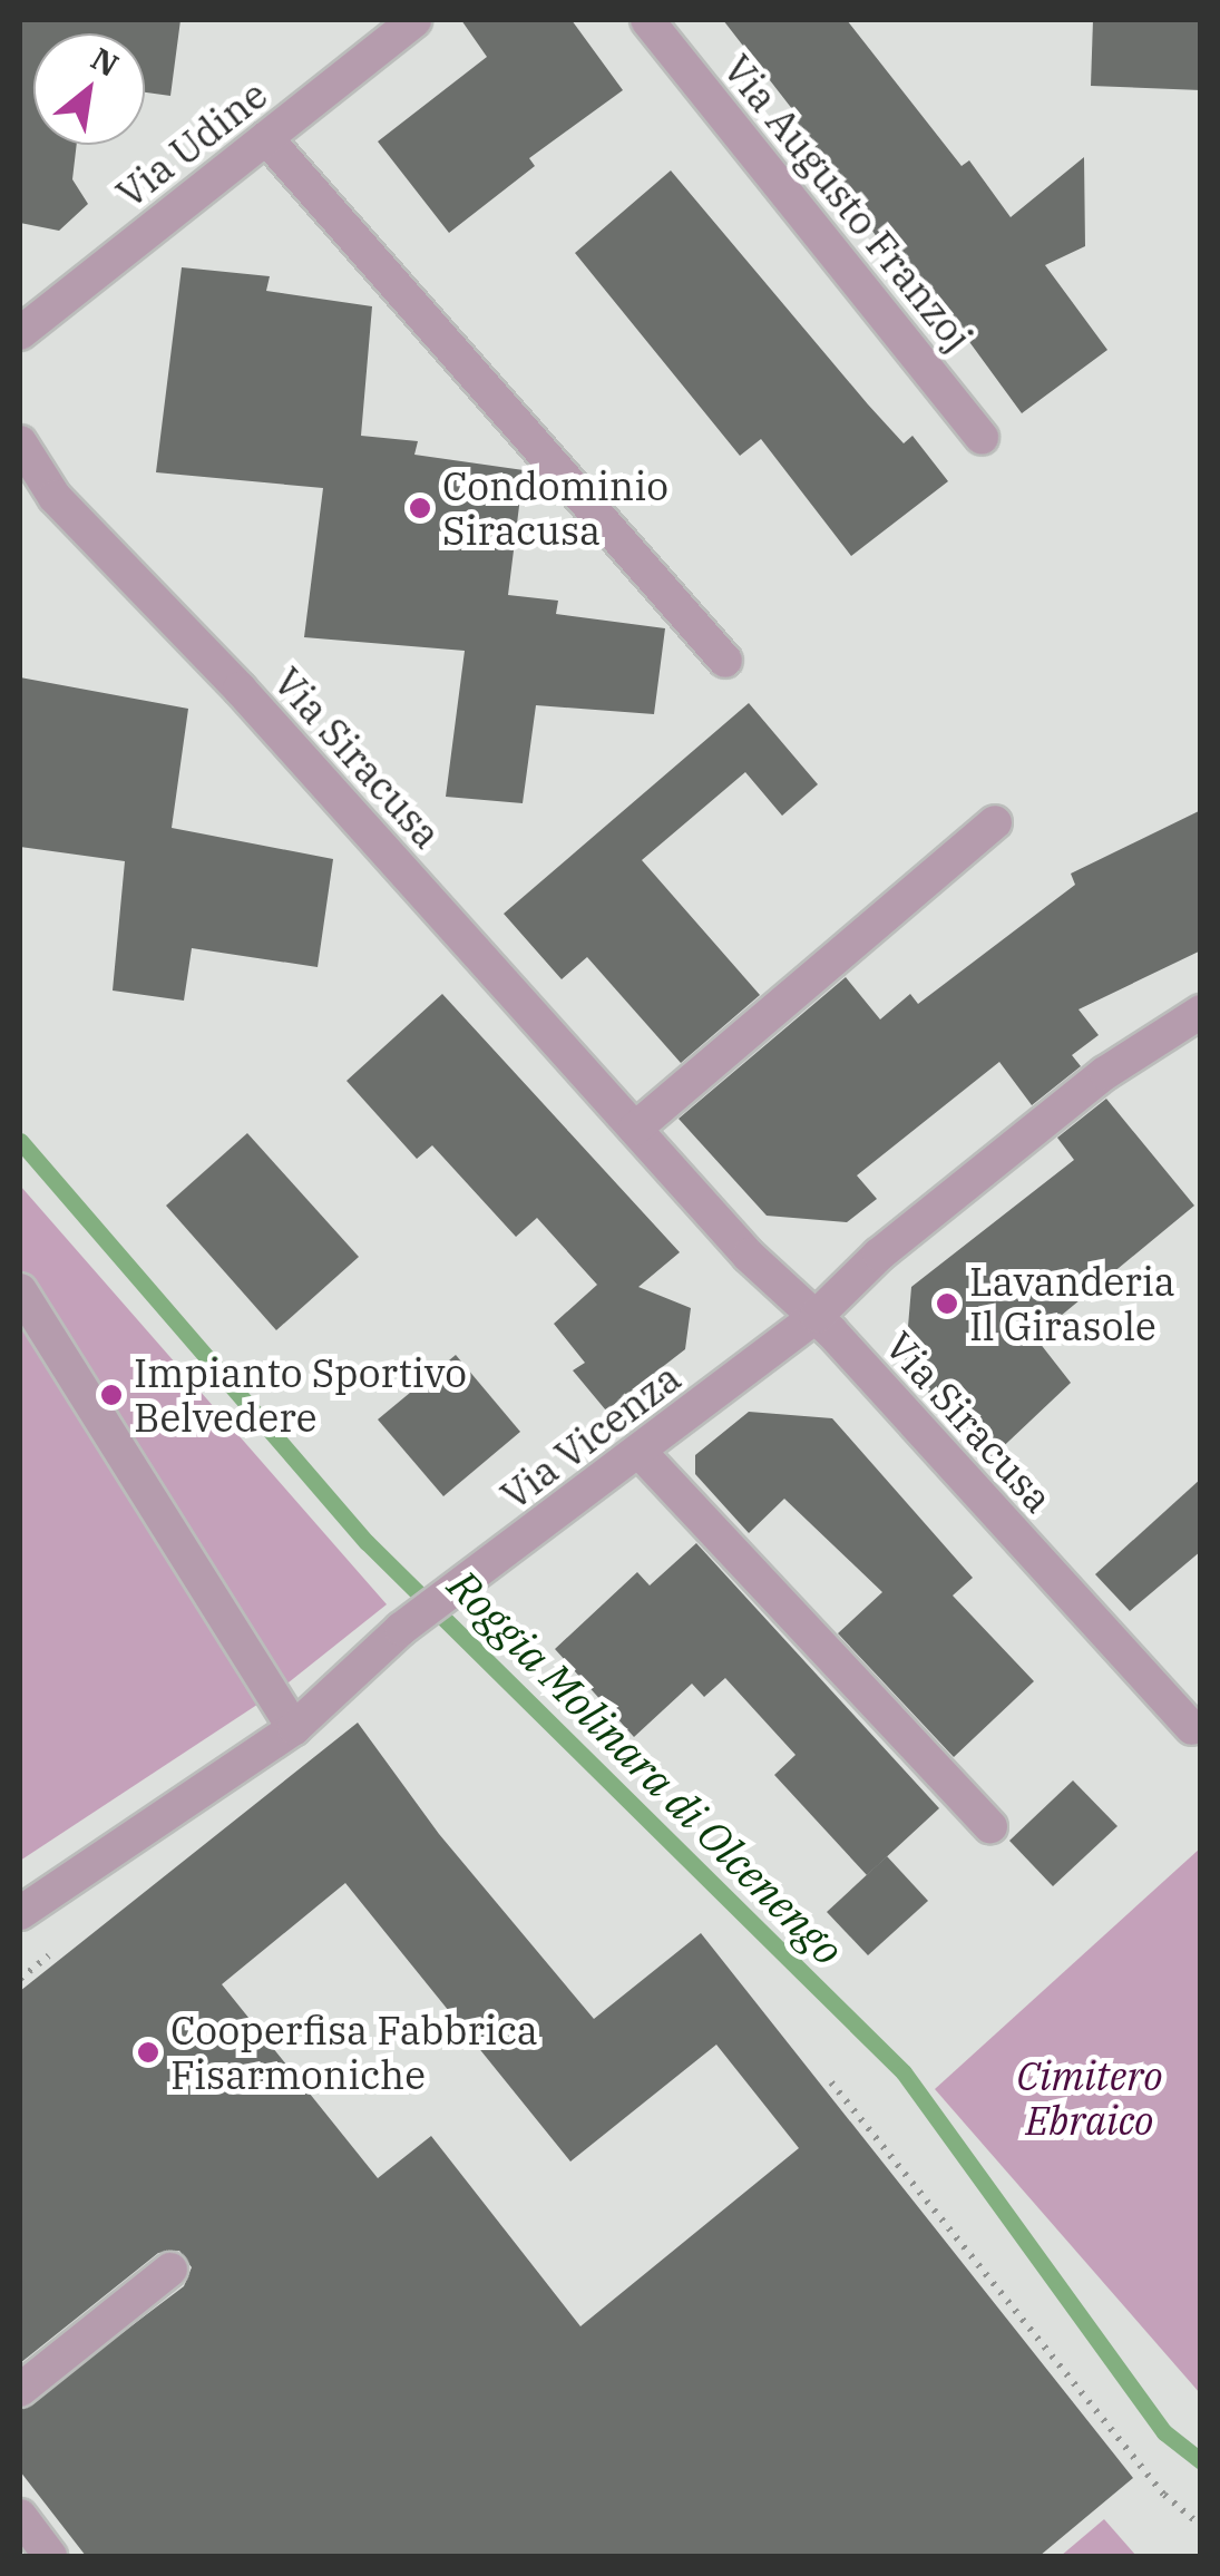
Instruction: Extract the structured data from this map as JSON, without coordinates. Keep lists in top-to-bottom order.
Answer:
{
  "streets": {
    "street": [
      "Via Udine",
      "Via Augusto Franzoj",
      "Via Siracusa",
      "Via Vicenza"
    ]
  },
  "crossings": [
    ["Via Siracusa", "Via Vicenza"]
  ],
  "water": ["Roggia Molinara di Olcenengo"],
  "parks": ["Cimitero Ebraico"],
  "places": [
    "Condominio Siracusa",
    "Lavanderia Il Girasole",
    "Impianto Sportivo Belvedere",
    "Cooperfisa Fabbrica Fisarmoniche"
  ],
  "north": "top right"
}
